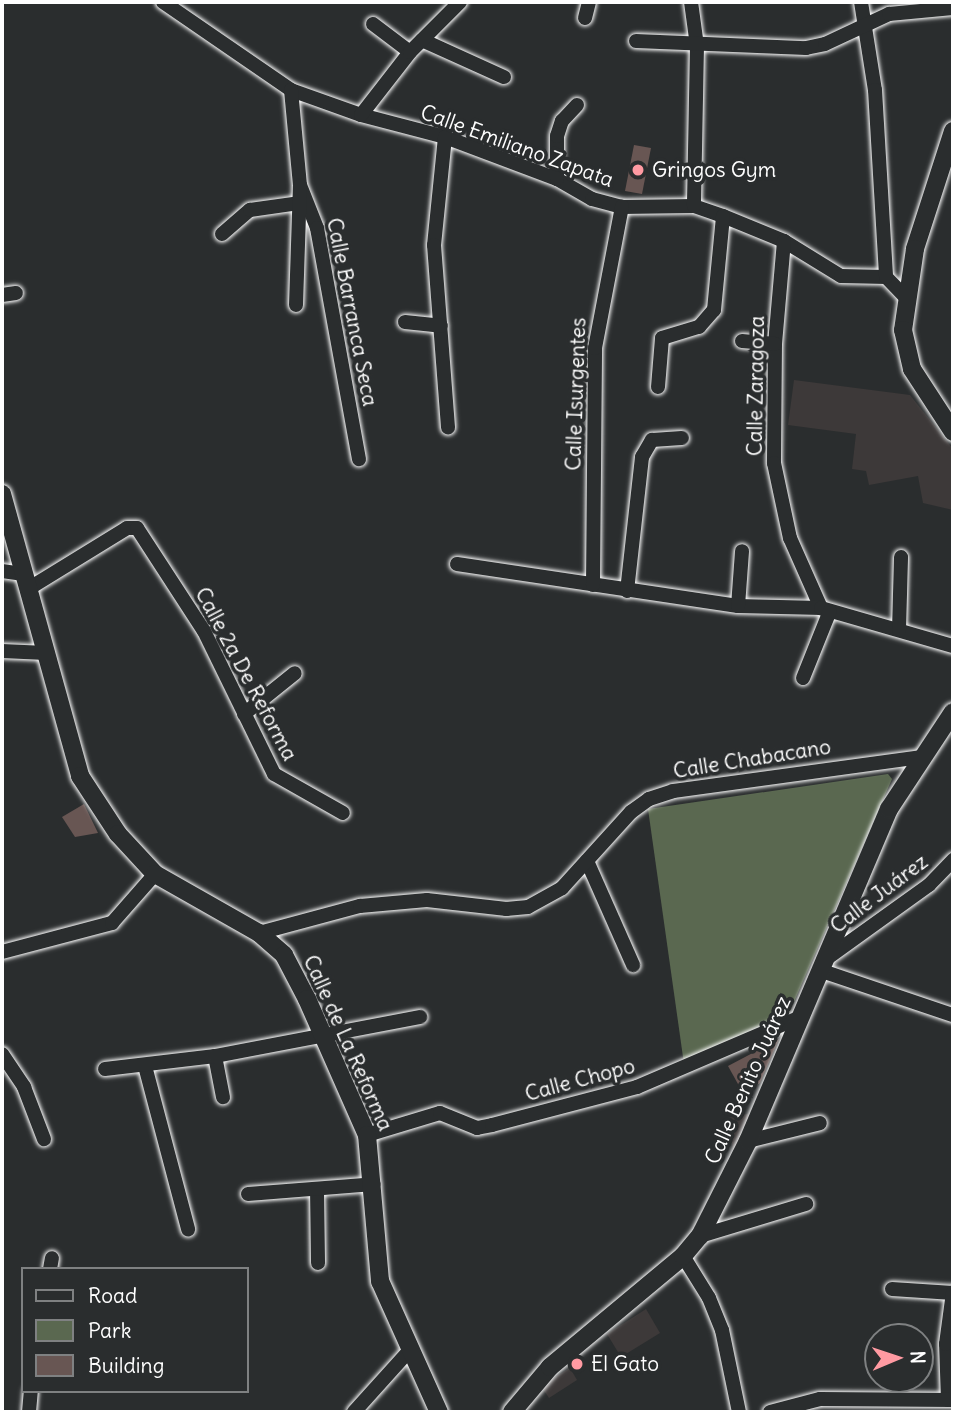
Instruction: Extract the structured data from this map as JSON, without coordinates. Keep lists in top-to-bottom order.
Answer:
{
  "streets": {
    "street": [
      "Calle Emiliano Zapata",
      "Calle Barranca Seca",
      "Calle Zaragoza",
      "Calle Isurgentes",
      "Calle 2a De Reforma",
      "Calle Chabacano",
      "Calle Juárez",
      "Calle de La Reforma",
      "Calle Chopo",
      "Calle Benito Juárez"
    ]
  },
  "crossings": [
    ["Calle Emiliano Zapata", "Calle Barranca Seca"],
    ["Calle Emiliano Zapata", "Calle Zaragoza"],
    ["Calle Emiliano Zapata", "Calle Isurgentes"],
    ["Calle 2a De Reforma", "Calle de La Reforma"],
    ["Calle Chabacano", "Calle de La Reforma"],
    ["Calle Chabacano", "Calle Benito Juárez"],
    ["Calle Juárez", "Calle Benito Juárez"],
    ["Calle de La Reforma", "Calle Chopo"],
    ["Calle Chopo", "Calle Benito Juárez"]
  ],
  "places": ["Gringos Gym", "El Gato"],
  "legend": ["Road", "Park", "Building"],
  "north": "right"
}
